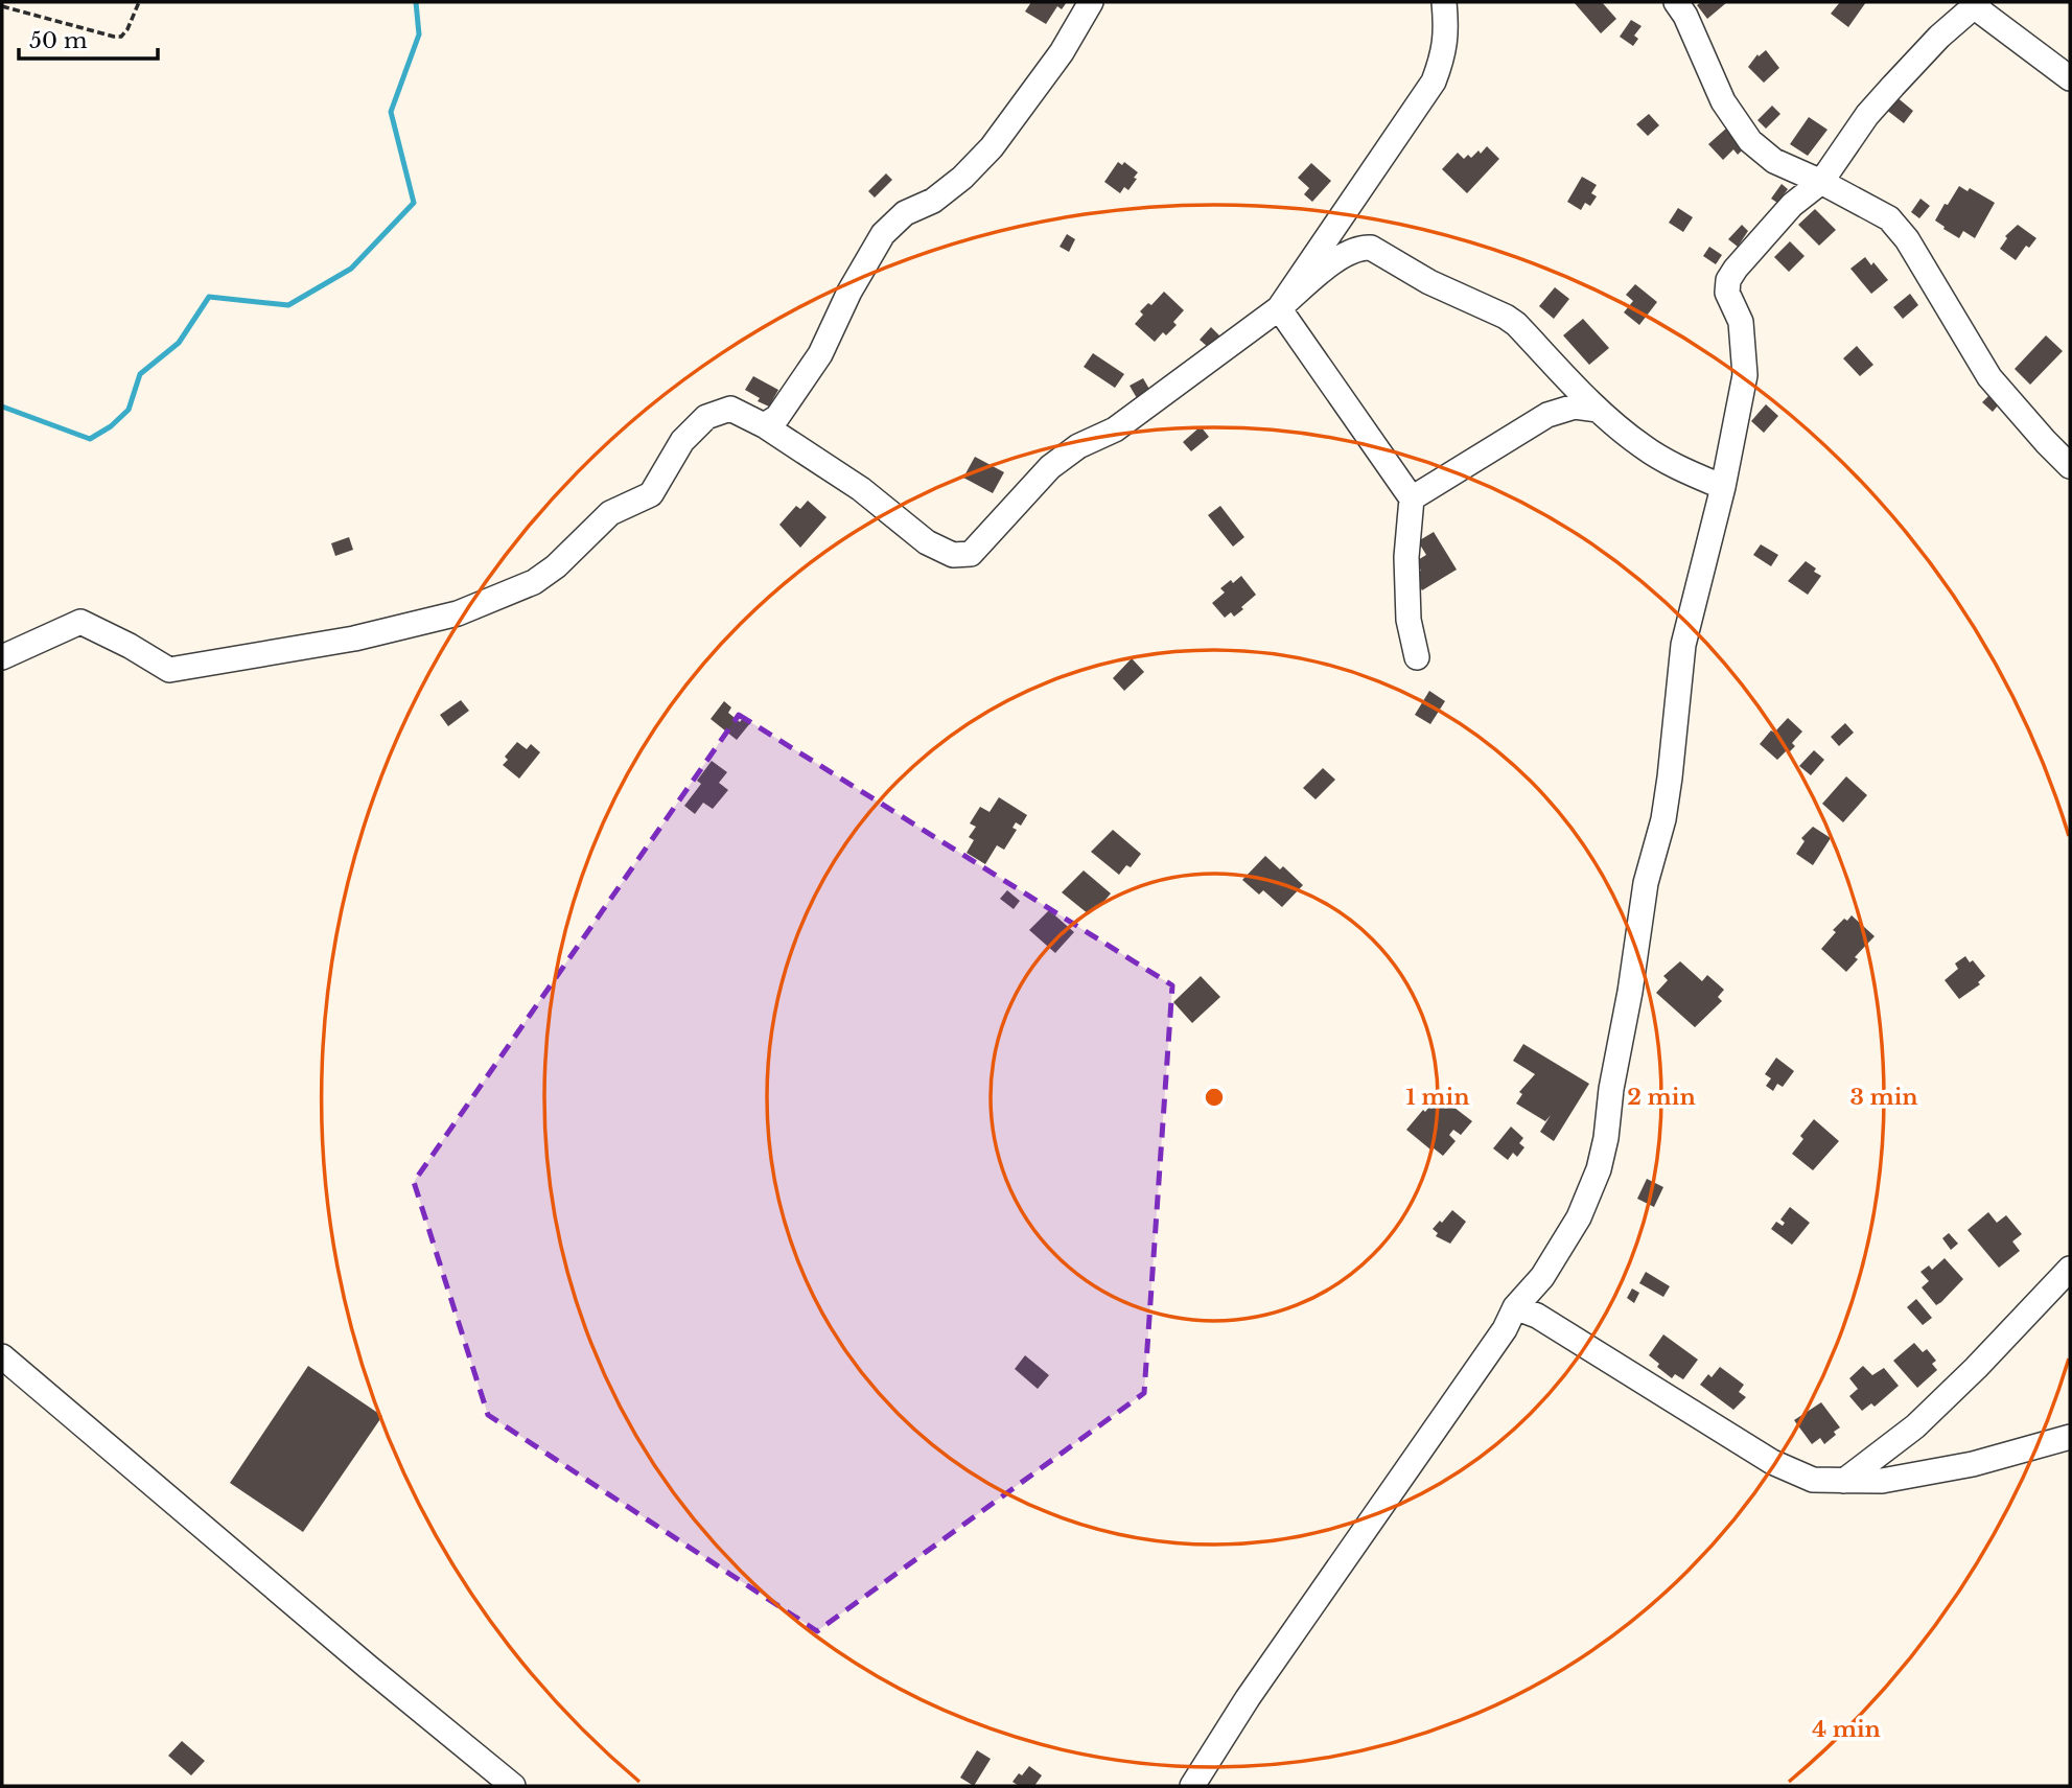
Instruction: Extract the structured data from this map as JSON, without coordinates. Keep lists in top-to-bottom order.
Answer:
{
  "scale_bar": "50 m",
  "rings": [
    "1 min",
    "2 min",
    "3 min",
    "4 min"
  ]
}
